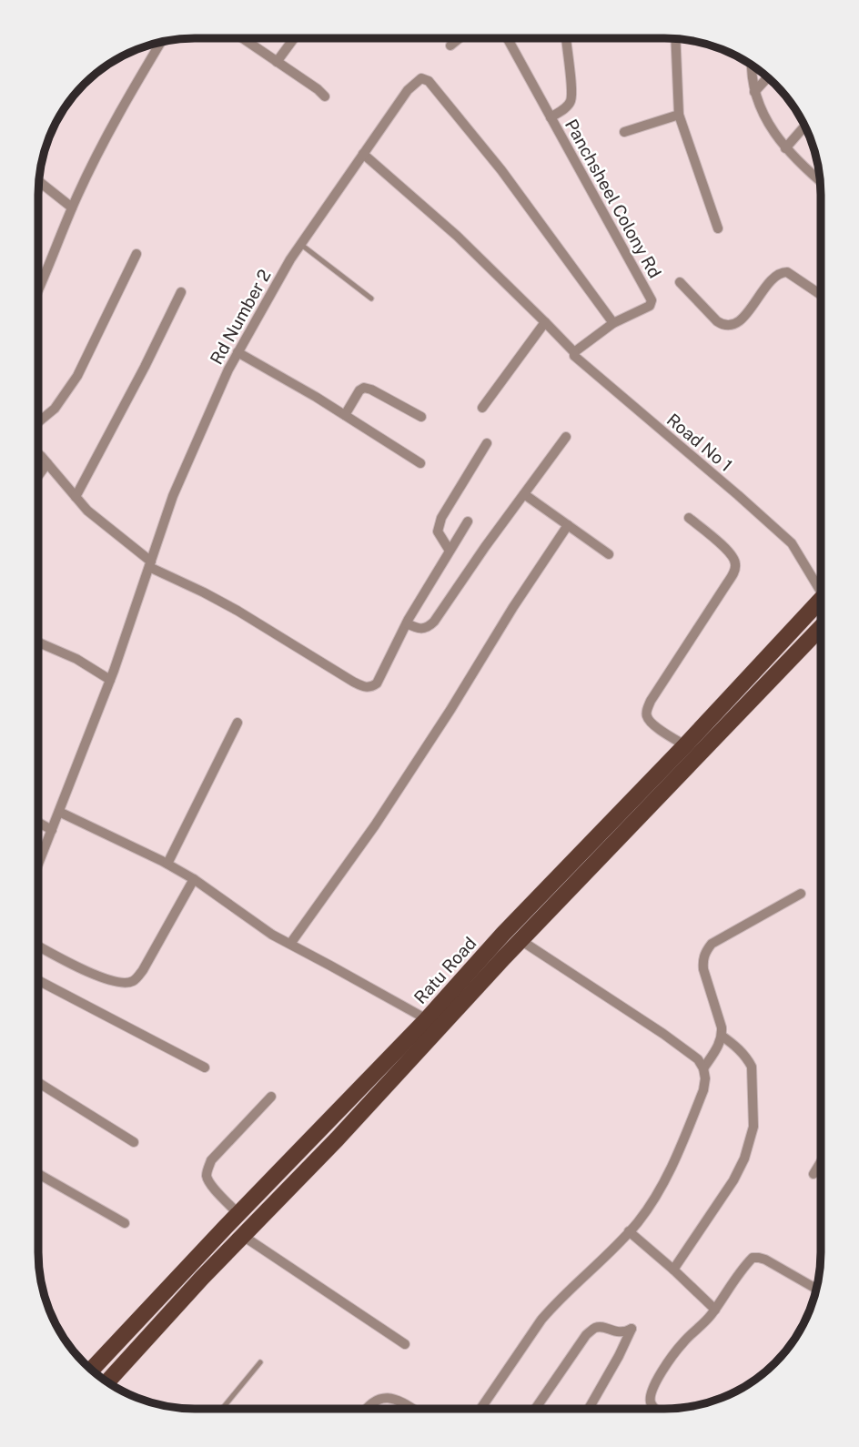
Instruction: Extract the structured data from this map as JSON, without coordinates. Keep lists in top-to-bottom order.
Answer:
{
  "streets": {
    "main road": ["Ratu Road"],
    "street": ["Panchsheel Colony Rd", "Rd Number 2", "Road No 1"]
  },
  "crossings": [
    ["Panchsheel Colony Rd", "Rd Number 2"],
    ["Panchsheel Colony Rd", "Road No 1"],
    ["Rd Number 2", "Road No 1"]
  ]
}
